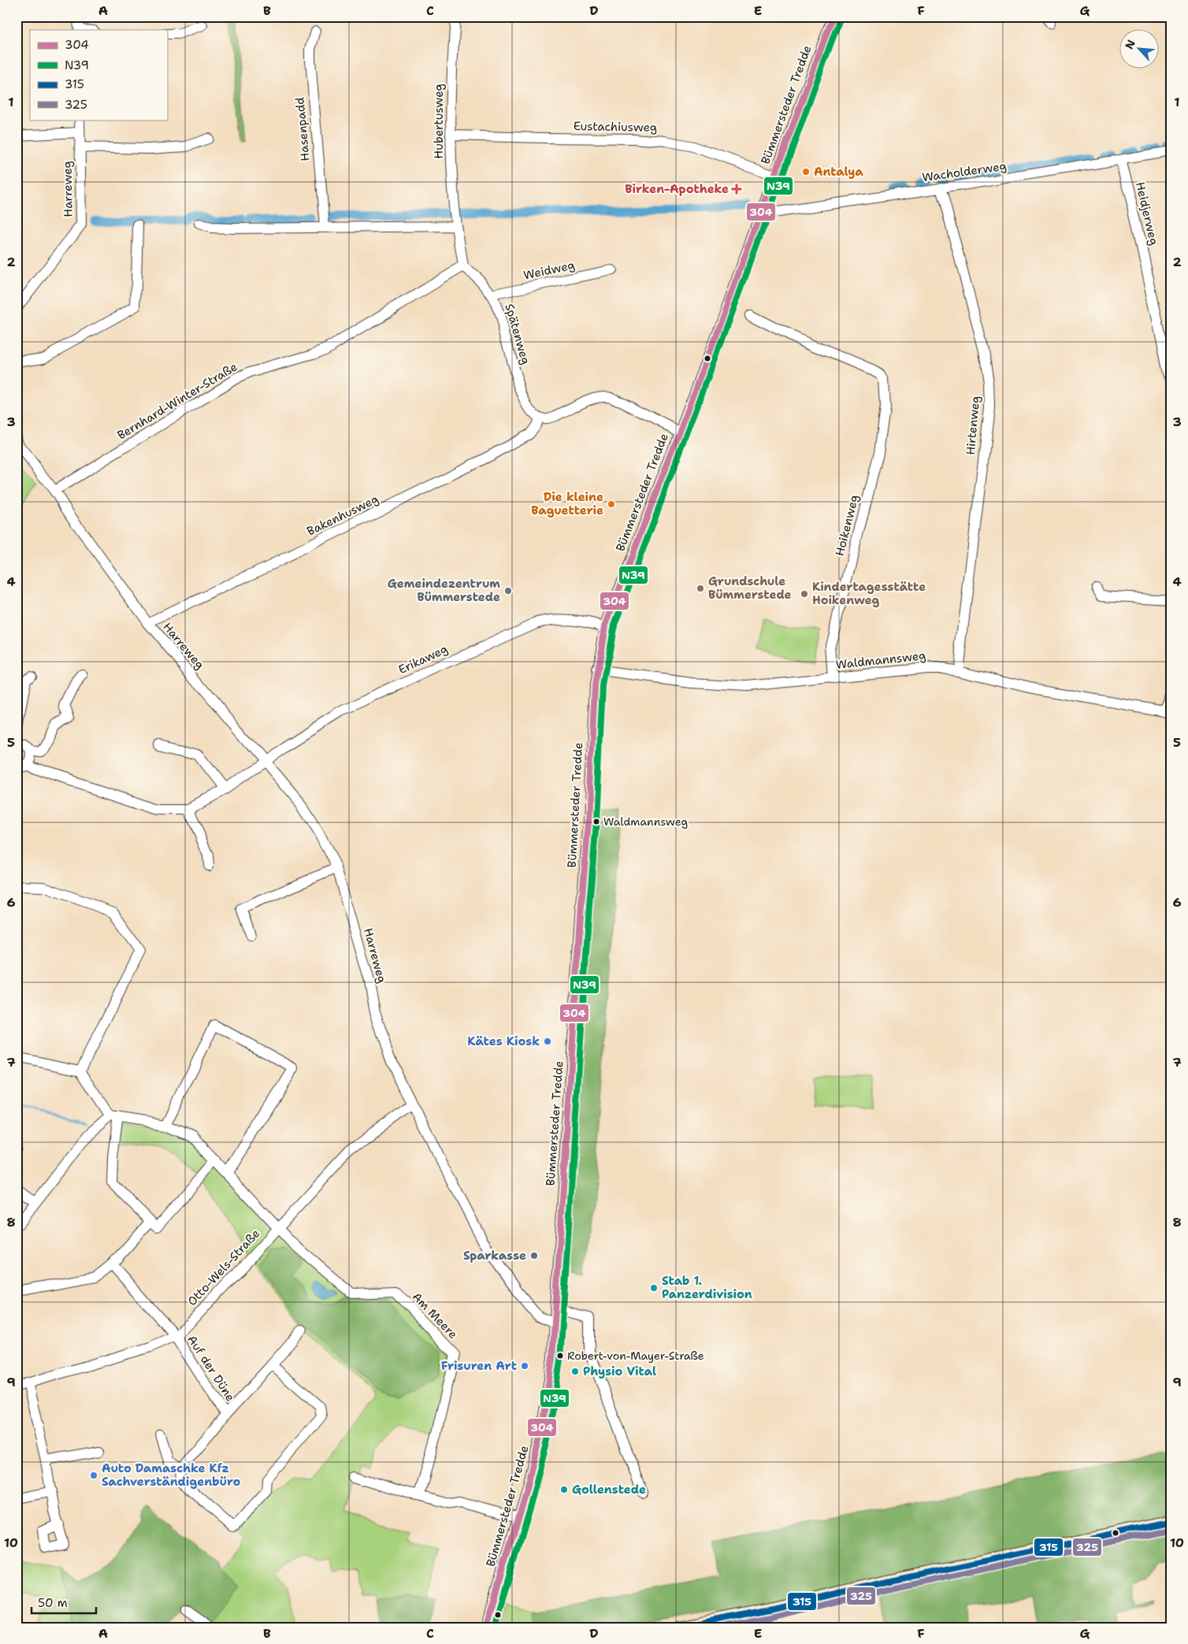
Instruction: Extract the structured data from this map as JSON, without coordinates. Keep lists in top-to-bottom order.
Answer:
{
  "streets": {
    "street": [
      "Bümmersteder Tredde",
      "Hubertusweg",
      "Eustachiusweg",
      "Hasenpadd",
      "Wacholderweg",
      "Harreweg",
      "Heidjerweg",
      "Weidweg",
      "Spätenweg",
      "Bernhard-Winter-Straße",
      "Hirtenweg",
      "Bakenhusweg",
      "Hoikenweg",
      "Erikaweg",
      "Waldmannsweg",
      "Otto-Wels-Straße",
      "Am Meere",
      "Auf der Düne"
    ]
  },
  "crossings": [
    ["Bümmersteder Tredde", "Eustachiusweg"],
    ["Bümmersteder Tredde", "Wacholderweg"],
    ["Bümmersteder Tredde", "Erikaweg"],
    ["Bümmersteder Tredde", "Waldmannsweg"],
    ["Hubertusweg", "Eustachiusweg"],
    ["Wacholderweg", "Heidjerweg"],
    ["Wacholderweg", "Hirtenweg"],
    ["Harreweg", "Bernhard-Winter-Straße"],
    ["Harreweg", "Bakenhusweg"],
    ["Harreweg", "Erikaweg"],
    ["Harreweg", "Otto-Wels-Straße"],
    ["Weidweg", "Spätenweg"],
    ["Spätenweg", "Bernhard-Winter-Straße"],
    ["Spätenweg", "Bakenhusweg"],
    ["Hirtenweg", "Waldmannsweg"],
    ["Hoikenweg", "Waldmannsweg"],
    ["Otto-Wels-Straße", "Am Meere"],
    ["Otto-Wels-Straße", "Auf der Düne"]
  ],
  "places": {
    "other": [
      "Antalya",
      "Die kleine Baguetterie",
      "Grundschule Bümmerstede",
      "Gemeindezentrum Bümmerstede",
      "Kindertagesstätte Hoikenweg",
      "Waldmannsweg",
      "Kätes Kiosk",
      "Sparkasse",
      "Stab 1. Panzerdivision",
      "Robert-von-Mayer-Straße",
      "Frisuren Art",
      "Physio Vital",
      "Auto Damaschke Kfz Sachverständigenbüro",
      "Gollenstede"
    ],
    "health": ["Birken-Apotheke"]
  },
  "lines": [
    "transit line 304",
    "transit line N39",
    "transit line 315",
    "transit line 325"
  ],
  "legend": [
    "304",
    "N39",
    "315",
    "325"
  ],
  "scale_bar": "50 m",
  "north": "top left",
  "grid": {
    "columns": [
      "A",
      "B",
      "C",
      "D",
      "E",
      "F",
      "G"
    ],
    "rows": [
      "1",
      "2",
      "3",
      "4",
      "5",
      "6",
      "7",
      "8",
      "9",
      "10"
    ]
  }
}
